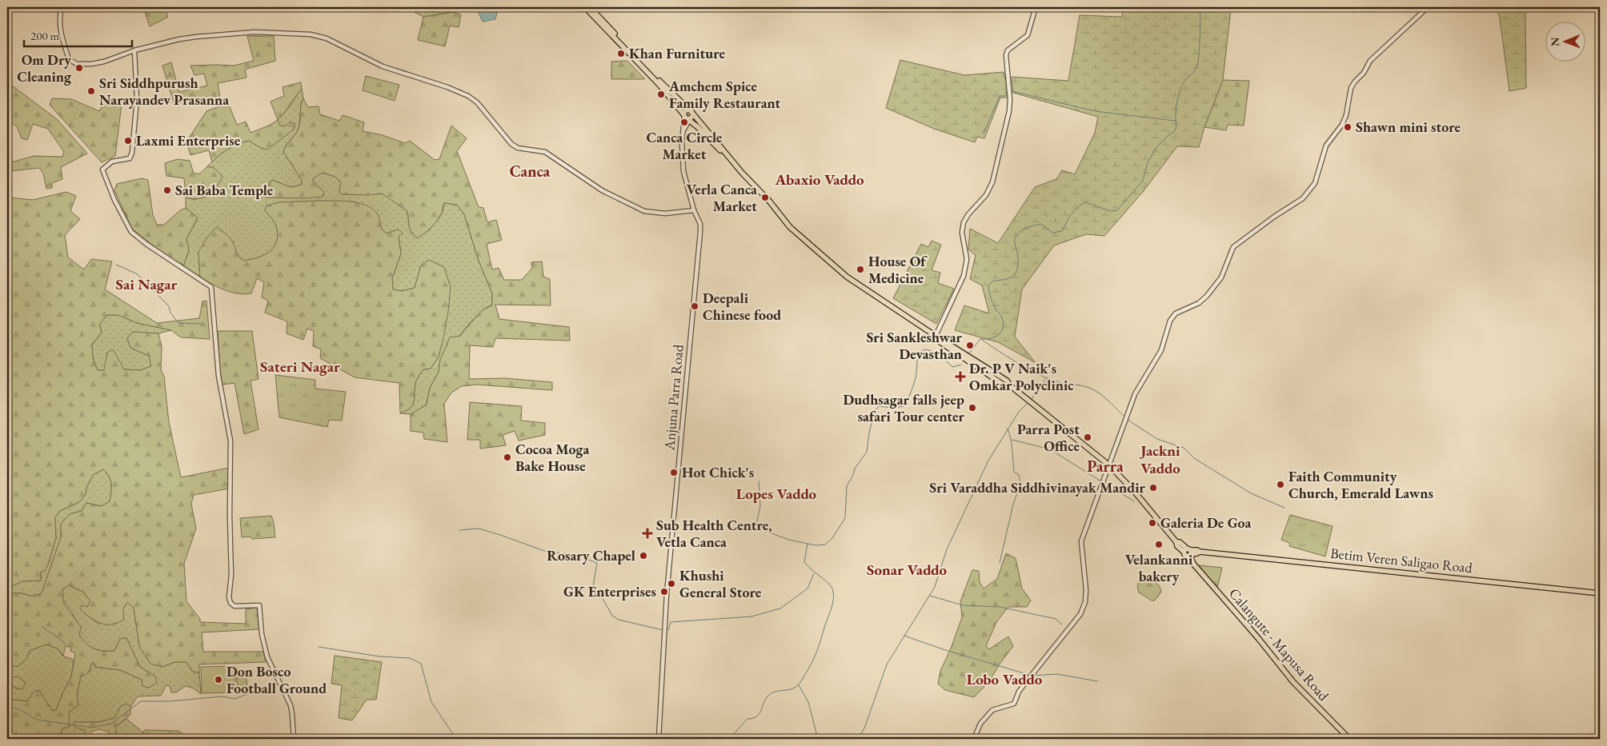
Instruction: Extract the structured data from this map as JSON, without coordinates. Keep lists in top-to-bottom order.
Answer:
{
  "streets": {
    "main road": ["Betim Veren Saligao Road", "Calangute - Mapusa Road"],
    "street": ["Anjuna Parra Road"]
  },
  "crossings": [
    ["Anjuna Parra Road", "Calangute - Mapusa Road"],
    ["Betim Veren Saligao Road", "Calangute - Mapusa Road"]
  ],
  "districts": [
    "Canca",
    "Abaxio Vaddo",
    "Sai Nagar",
    "Sateri Nagar",
    "Jackni Vaddo",
    "Parra",
    "Lopes Vaddo",
    "Sonar Vaddo",
    "Lobo Vaddo"
  ],
  "places": {
    "other": [
      "Khan Furniture",
      "Om Dry Cleaning",
      "Sri Siddhpurush Narayandev Prasanna",
      "Amchem Spice Family Restaurant",
      "Canca Circle Market",
      "Shawn mini store",
      "Laxmi Enterprise",
      "Sai Baba Temple",
      "Verla Canca Market",
      "House Of Medicine",
      "Deepali Chinese food",
      "Sri Sankleshwar Devasthan",
      "Dudhsagar falls jeep safari Tour center",
      "Parra Post Office",
      "Cocoa Moga Bake House",
      "Hot Chick's",
      "Faith Community Church, Emerald Lawns",
      "Sri Varaddha Siddhivinayak Mandir",
      "Galeria De Goa",
      "Velankanni bakery",
      "Rosary Chapel",
      "Khushi General Store",
      "GK Enterprises",
      "Don Bosco Football Ground"
    ],
    "health": ["Dr. P V Naik's Omkar Polyclinic", "Sub Health Centre, Vetla Canca"]
  },
  "scale_bar": "200 m",
  "north": "left"
}
